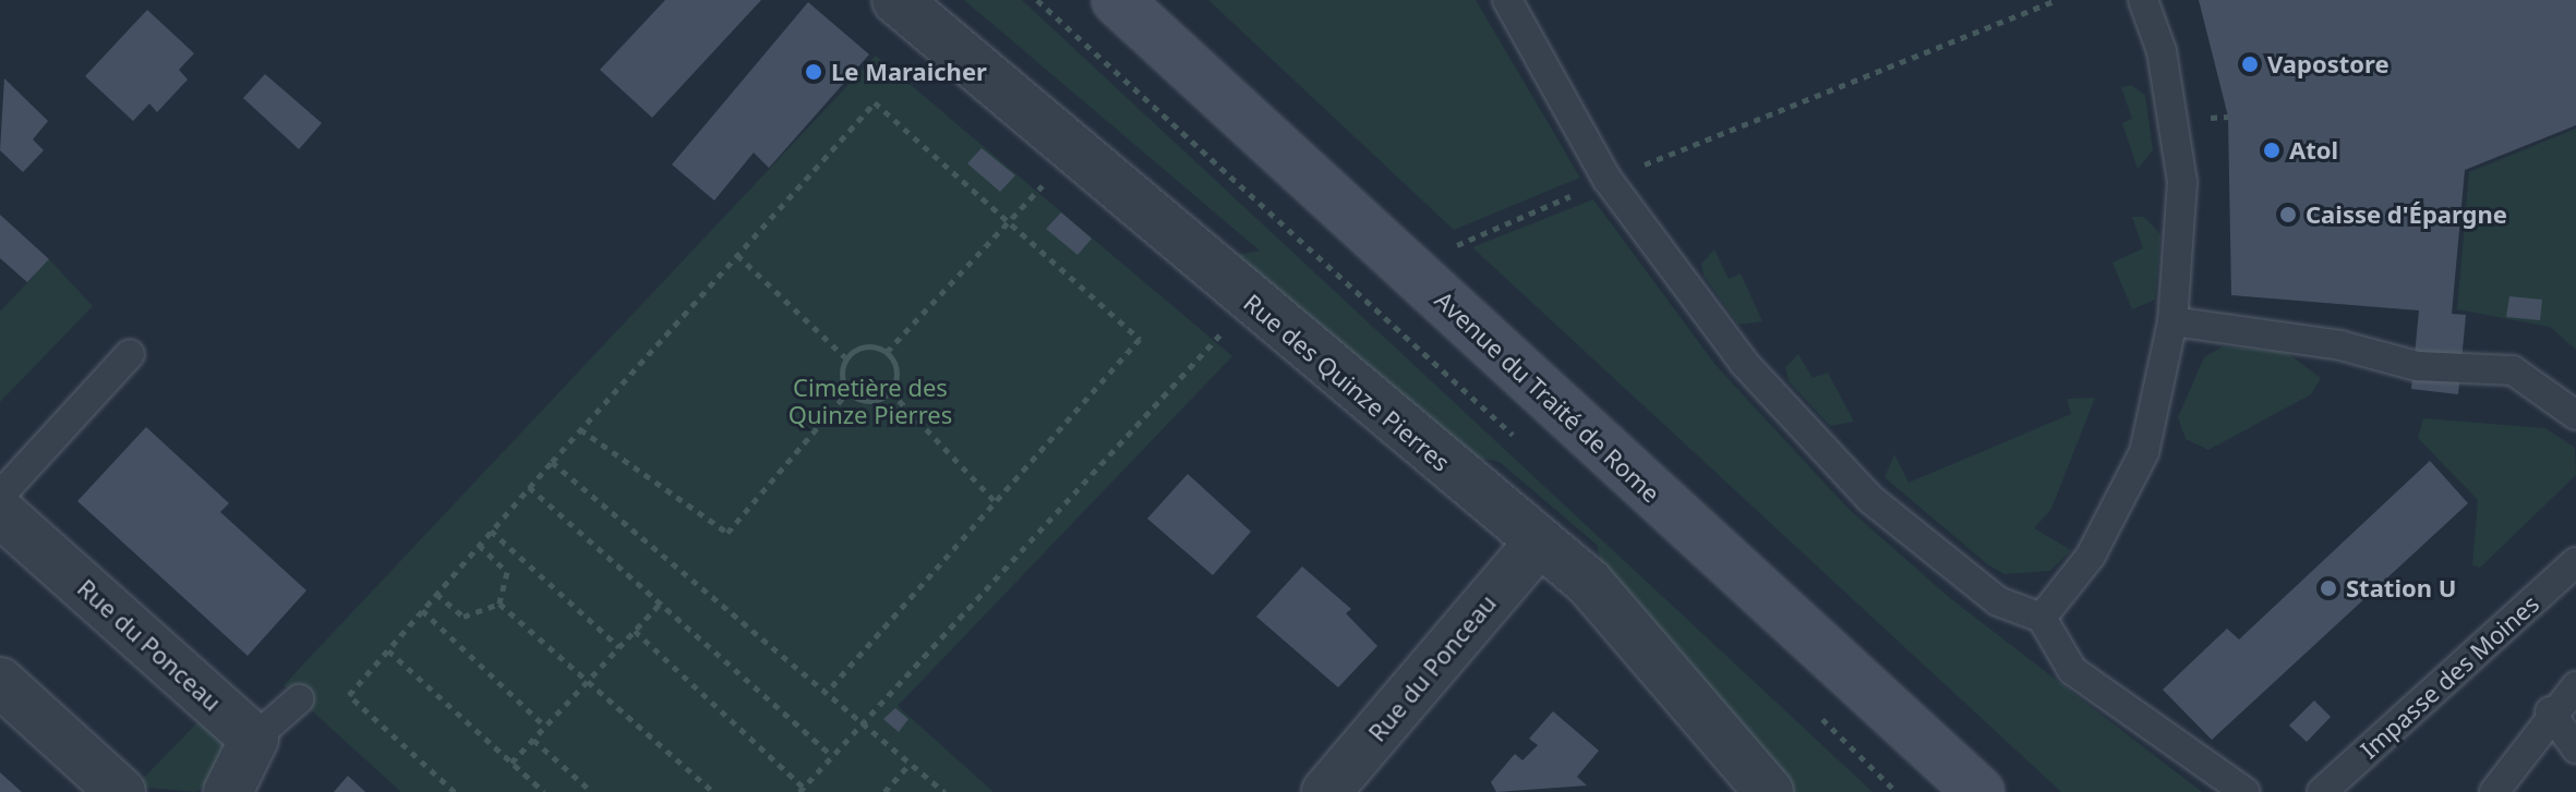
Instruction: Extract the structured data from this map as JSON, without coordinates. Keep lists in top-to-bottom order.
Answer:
{
  "streets": {
    "main road": ["Avenue du Traité de Rome"],
    "street": ["Rue des Quinze Pierres", "Rue du Ponceau"],
    "lane": ["Impasse des Moines"]
  },
  "crossings": [
    ["Rue des Quinze Pierres", "Rue du Ponceau"]
  ],
  "parks": ["Cimetière des Quinze Pierres"],
  "places": [
    "Vapostore",
    "Le Maraicher",
    "Atol",
    "Caisse d'Épargne",
    "Station U"
  ]
}
